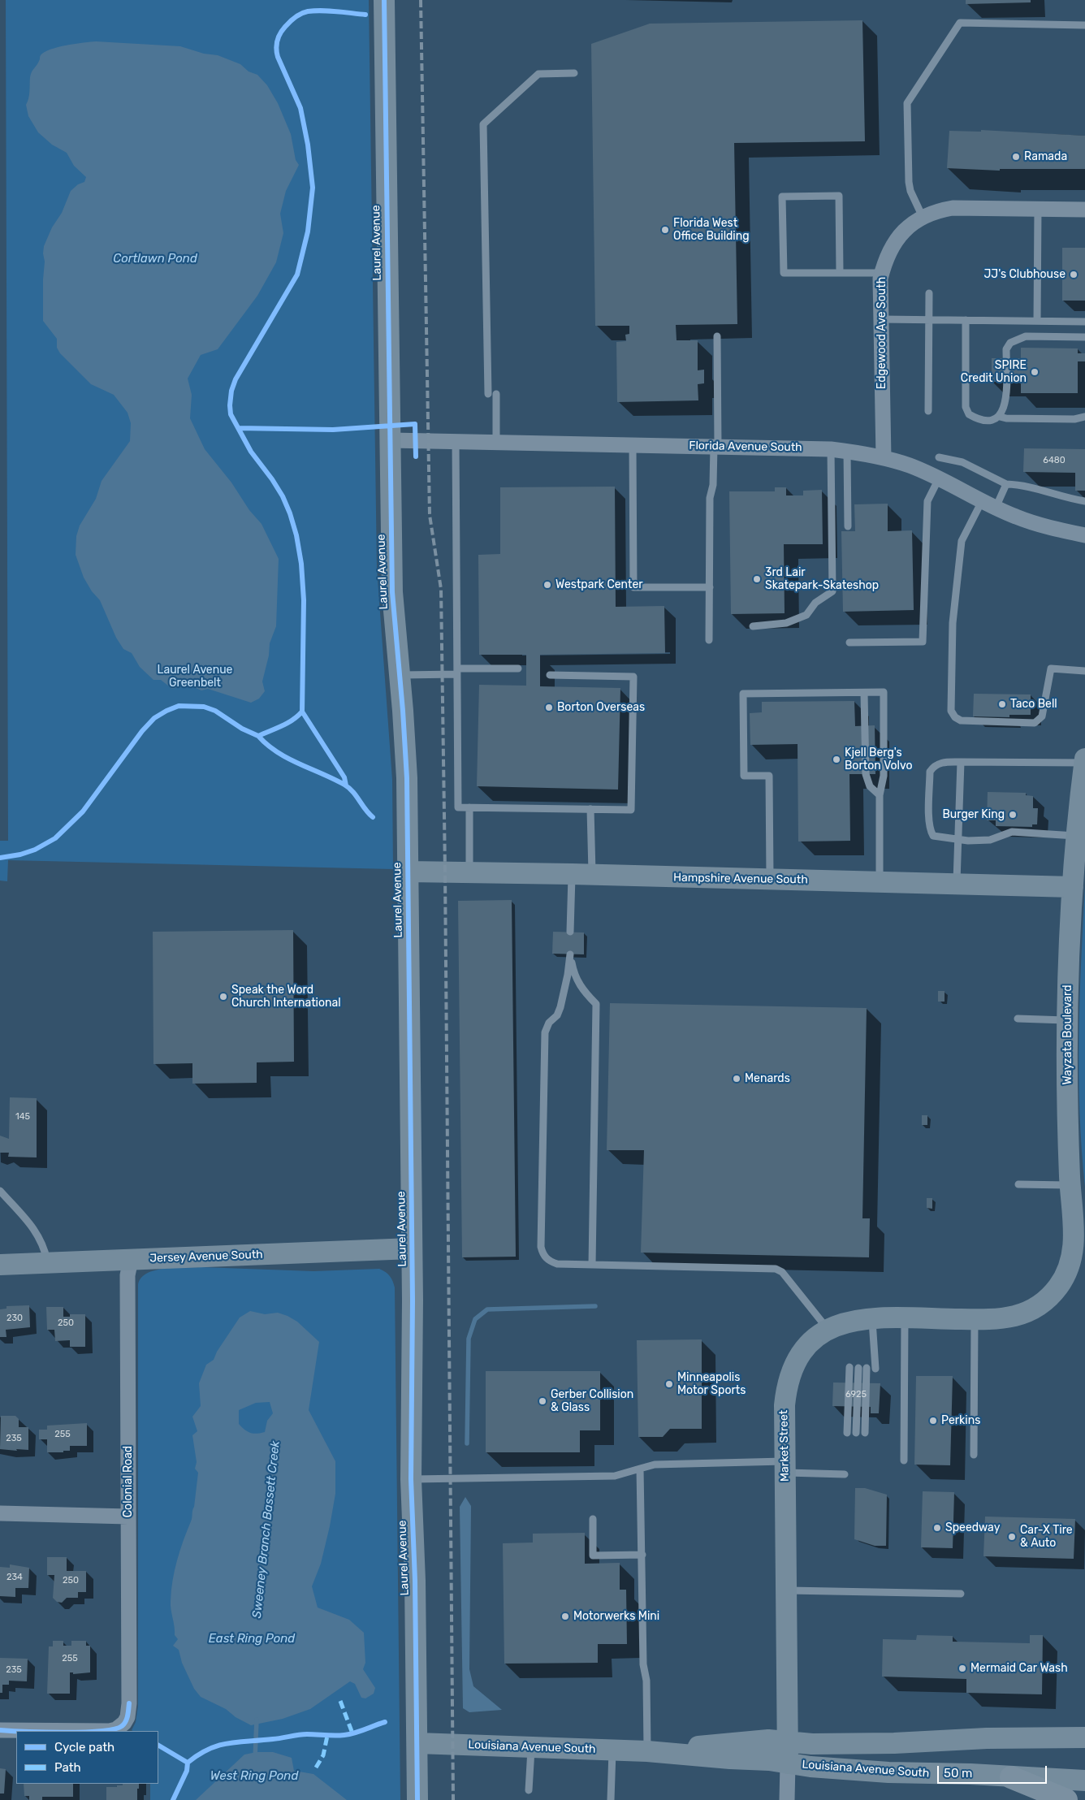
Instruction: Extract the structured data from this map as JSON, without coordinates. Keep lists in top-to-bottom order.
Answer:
{
  "streets": {
    "street": [
      "Laurel Avenue",
      "Edgewood Ave South",
      "Florida Avenue South",
      "Hampshire Avenue South",
      "Wayzata Boulevard",
      "Jersey Avenue South",
      "Market Street",
      "Colonial Road",
      "Louisiana Avenue South"
    ]
  },
  "crossings": [
    ["Laurel Avenue", "Florida Avenue South"],
    ["Laurel Avenue", "Hampshire Avenue South"],
    ["Laurel Avenue", "Jersey Avenue South"],
    ["Laurel Avenue", "Louisiana Avenue South"],
    ["Edgewood Ave South", "Florida Avenue South"],
    ["Hampshire Avenue South", "Wayzata Boulevard"],
    ["Wayzata Boulevard", "Market Street"],
    ["Jersey Avenue South", "Colonial Road"],
    ["Market Street", "Louisiana Avenue South"]
  ],
  "water": [
    "Cortlawn Pond",
    "Sweeney Branch Bassett Creek",
    "East Ring Pond",
    "West Ring Pond"
  ],
  "parks": ["Laurel Avenue Greenbelt"],
  "places": [
    "Ramada",
    "Florida West Office Building",
    "JJ's Clubhouse",
    "SPIRE Credit Union",
    "3rd Lair Skatepark-Skateshop",
    "Westpark Center",
    "Taco Bell",
    "Borton Overseas",
    "Kjell Berg's Borton Volvo",
    "Burger King",
    "Speak the Word Church International",
    "Menards",
    "Minneapolis Motor Sports",
    "Gerber Collision & Glass",
    "Perkins",
    "Speedway",
    "Car-X Tire & Auto",
    "Motorwerks Mini",
    "Mermaid Car Wash"
  ],
  "house_numbers": [
    "6480",
    "145",
    "230",
    "250",
    "6925",
    "255",
    "235",
    "234",
    "250",
    "255",
    "235"
  ],
  "legend": ["Cycle path", "Path"],
  "scale_bar": "50 m"
}
